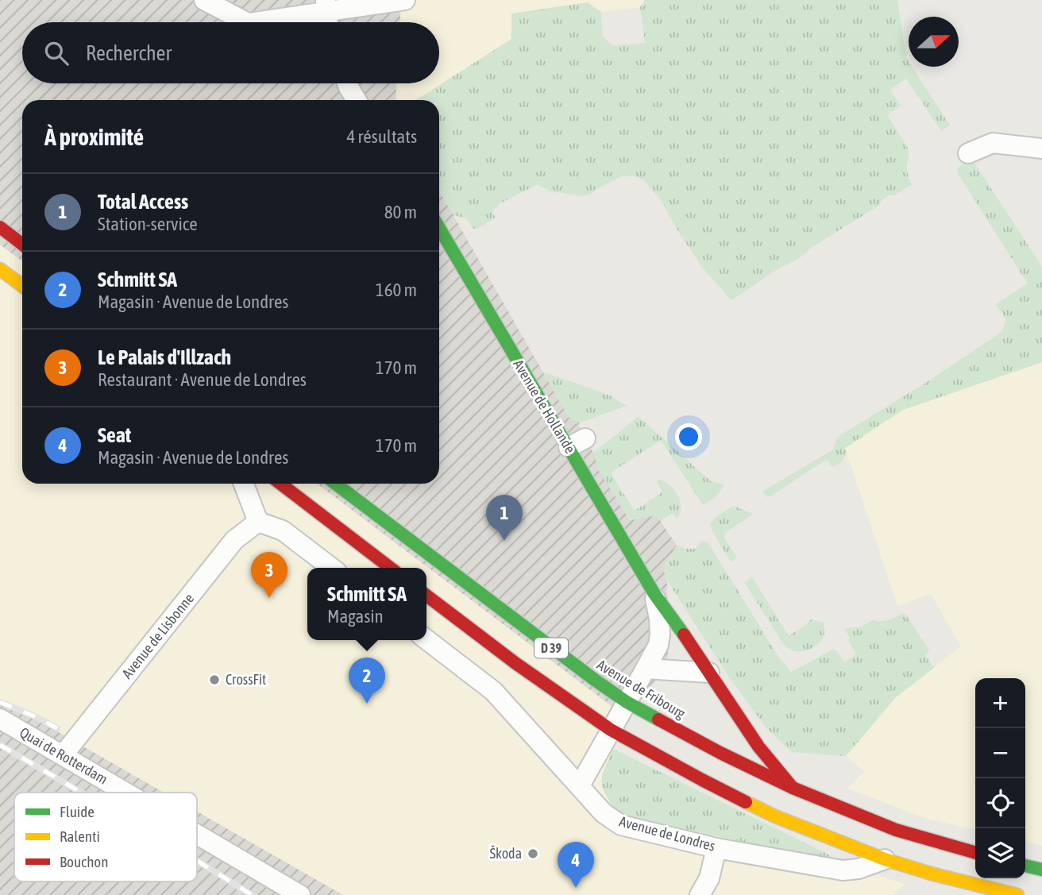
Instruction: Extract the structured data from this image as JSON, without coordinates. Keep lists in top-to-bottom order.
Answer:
{
  "streets": {
    "main road": ["Avenue de Hollande", "D 39", "Avenue de Fribourg"],
    "street": ["Avenue de Lisbonne", "Quai de Rotterdam", "Avenue de Londres"]
  },
  "crossings": [
    ["Avenue de Hollande", "D 39"],
    ["Avenue de Hollande", "Avenue de Fribourg"],
    ["Avenue de Hollande", "Avenue de Londres"],
    ["Avenue de Lisbonne", "Quai de Rotterdam"],
    ["D 39", "Avenue de Londres"]
  ],
  "places": ["CrossFit", "Škoda"],
  "legend": ["Fluide", "Ralenti", "Bouchon"],
  "north": "right",
  "page": {
    "search": "Rechercher",
    "heading": ["À proximité", "4 résultats"],
    "list": [
      {
        "mark": "1",
        "name": "Total Access",
        "note": "Station-service",
        "value": "80 m"
      },
      {
        "mark": "2",
        "name": "Schmitt SA",
        "note": "Magasin · Avenue de Londres",
        "value": "160 m"
      },
      {
        "mark": "3",
        "name": "Le Palais d'Illzach",
        "note": "Restaurant · Avenue de Londres",
        "value": "170 m"
      },
      {
        "mark": "4",
        "name": "Seat",
        "note": "Magasin · Avenue de Londres",
        "value": "170 m"
      }
    ],
    "pins": [
      "1",
      "3",
      "2",
      "4"
    ],
    "popup": ["Schmitt SA", "Magasin"],
    "map_buttons": ["+", "−"]
  }
}
